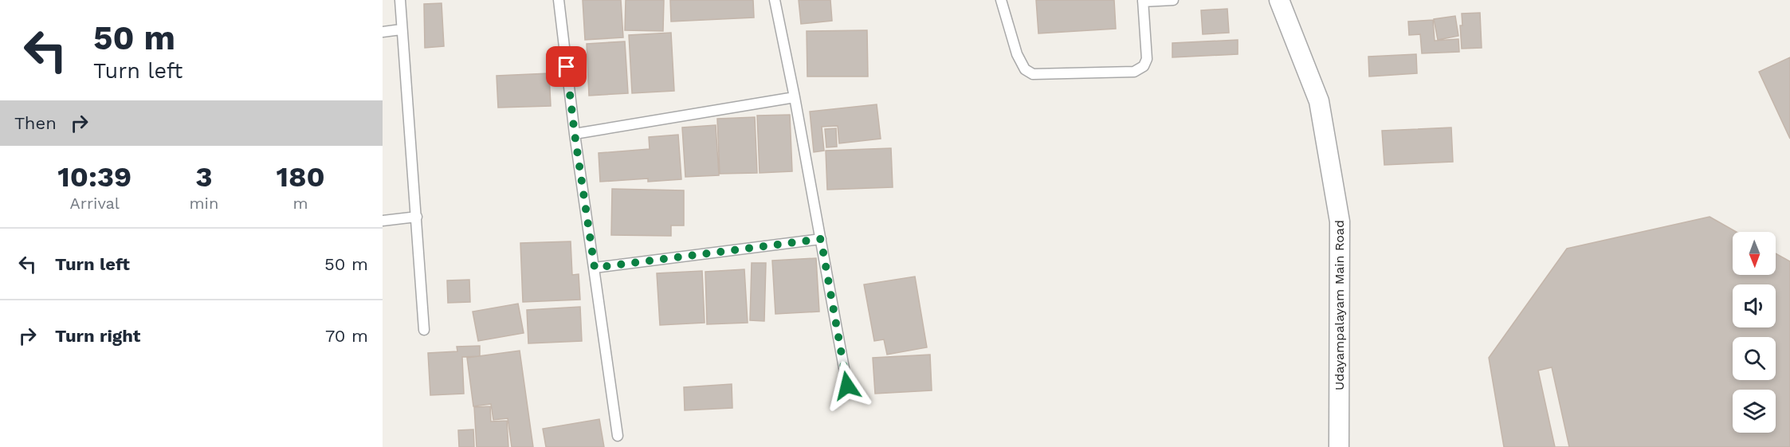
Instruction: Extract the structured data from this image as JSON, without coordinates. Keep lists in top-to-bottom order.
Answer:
{
  "streets": {
    "street": ["Udayampalayam Main Road"]
  },
  "north": "bottom",
  "page": {
    "turn": ["50 m", "Turn left"],
    "then": "Then",
    "eta": [
      "10:39",
      "Arrival",
      "3",
      "min",
      "180",
      "m"
    ],
    "list": [
      {
        "name": "Turn left",
        "value": "50 m"
      },
      {
        "name": "Turn right",
        "value": "70 m"
      }
    ]
  }
}
